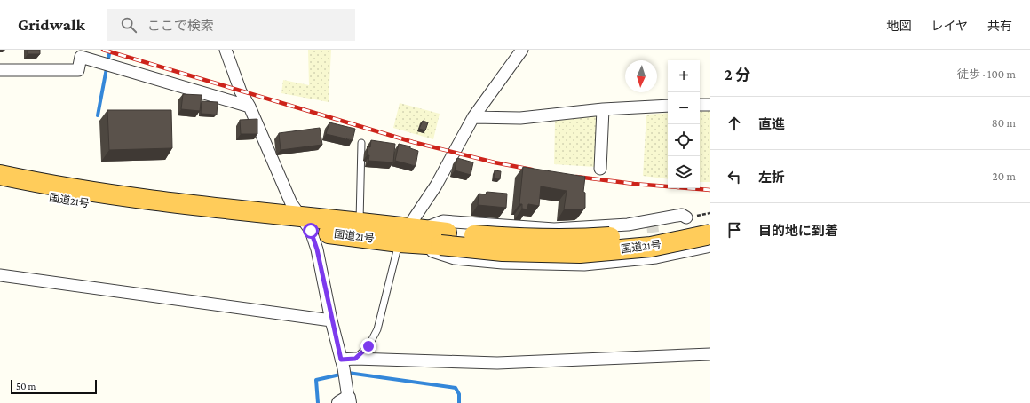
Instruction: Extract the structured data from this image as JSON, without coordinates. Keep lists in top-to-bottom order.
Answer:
{
  "streets": {
    "highway": ["国道21号"]
  },
  "scale_bar": "50 m",
  "north": "bottom",
  "page": {
    "header": "Gridwalk",
    "search": "ここで検索",
    "nav": ["地図", "レイヤ", "共有"],
    "heading": ["2 分", "徒歩 · 100 m"],
    "map_buttons": ["+", "−"],
    "list": [
      ["直進", "80 m"],
      ["左折", "20 m"],
      "目的地に到着"
    ],
    "scale": "50 m"
  }
}
